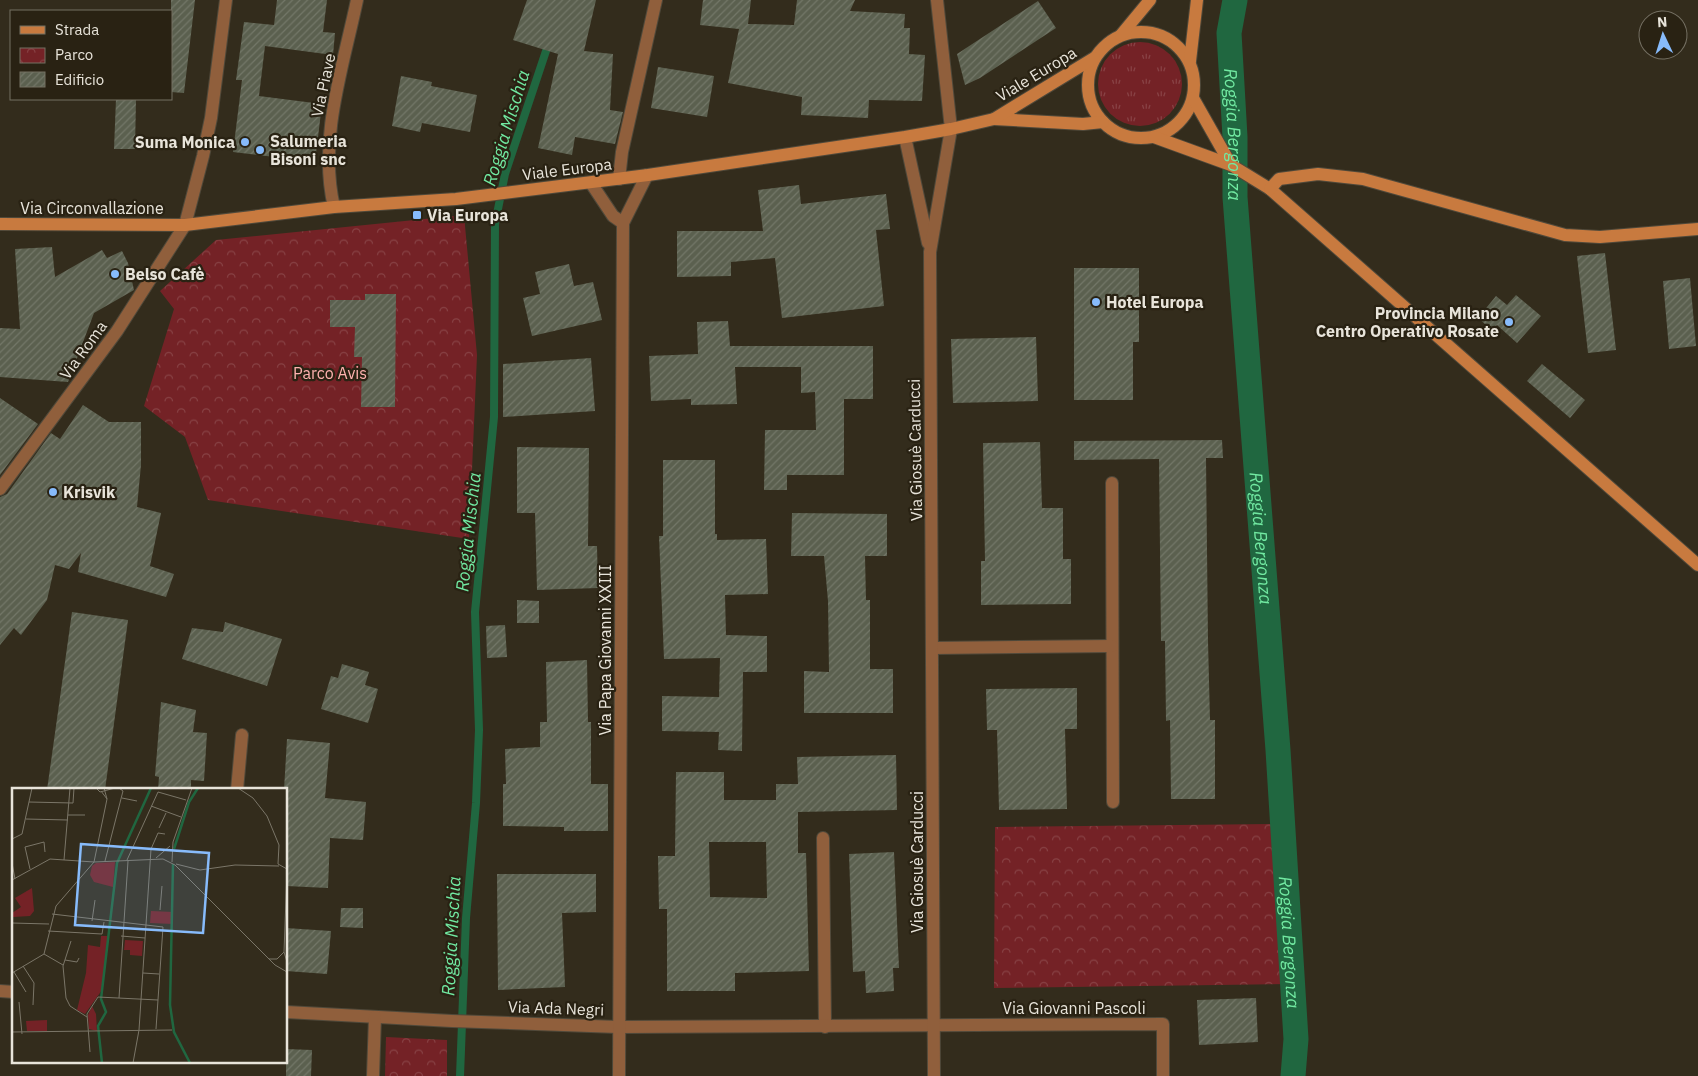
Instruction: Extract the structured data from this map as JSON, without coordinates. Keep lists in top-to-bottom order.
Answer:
{
  "streets": {
    "street": [
      "Viale Europa",
      "Via Piave",
      "Via Circonvallazione",
      "Via Roma",
      "Via Giosuè Carducci",
      "Via Papa Giovanni XXIII",
      "Via Ada Negri",
      "Via Giovanni Pascoli"
    ]
  },
  "crossings": [
    ["Viale Europa", "Via Piave"],
    ["Viale Europa", "Via Circonvallazione"],
    ["Viale Europa", "Via Roma"],
    ["Viale Europa", "Via Giosuè Carducci"],
    ["Via Circonvallazione", "Via Roma"],
    ["Via Giosuè Carducci", "Via Ada Negri"],
    ["Via Giosuè Carducci", "Via Giovanni Pascoli"],
    ["Via Papa Giovanni XXIII", "Via Ada Negri"],
    ["Via Ada Negri", "Via Giovanni Pascoli"]
  ],
  "water": ["Roggia Mischia", "Roggia Bergonza"],
  "parks": ["Parco Avis"],
  "places": {
    "other": [
      "Suma Monica",
      "Salumeria Bisoni snc",
      "Belso Cafè",
      "Hotel Europa",
      "Provincia Milano Centro Operativo Rosate",
      "Krisvik"
    ],
    "transit": ["Via Europa"]
  },
  "legend": ["Strada", "Parco", "Edificio"],
  "north": "top"
}
